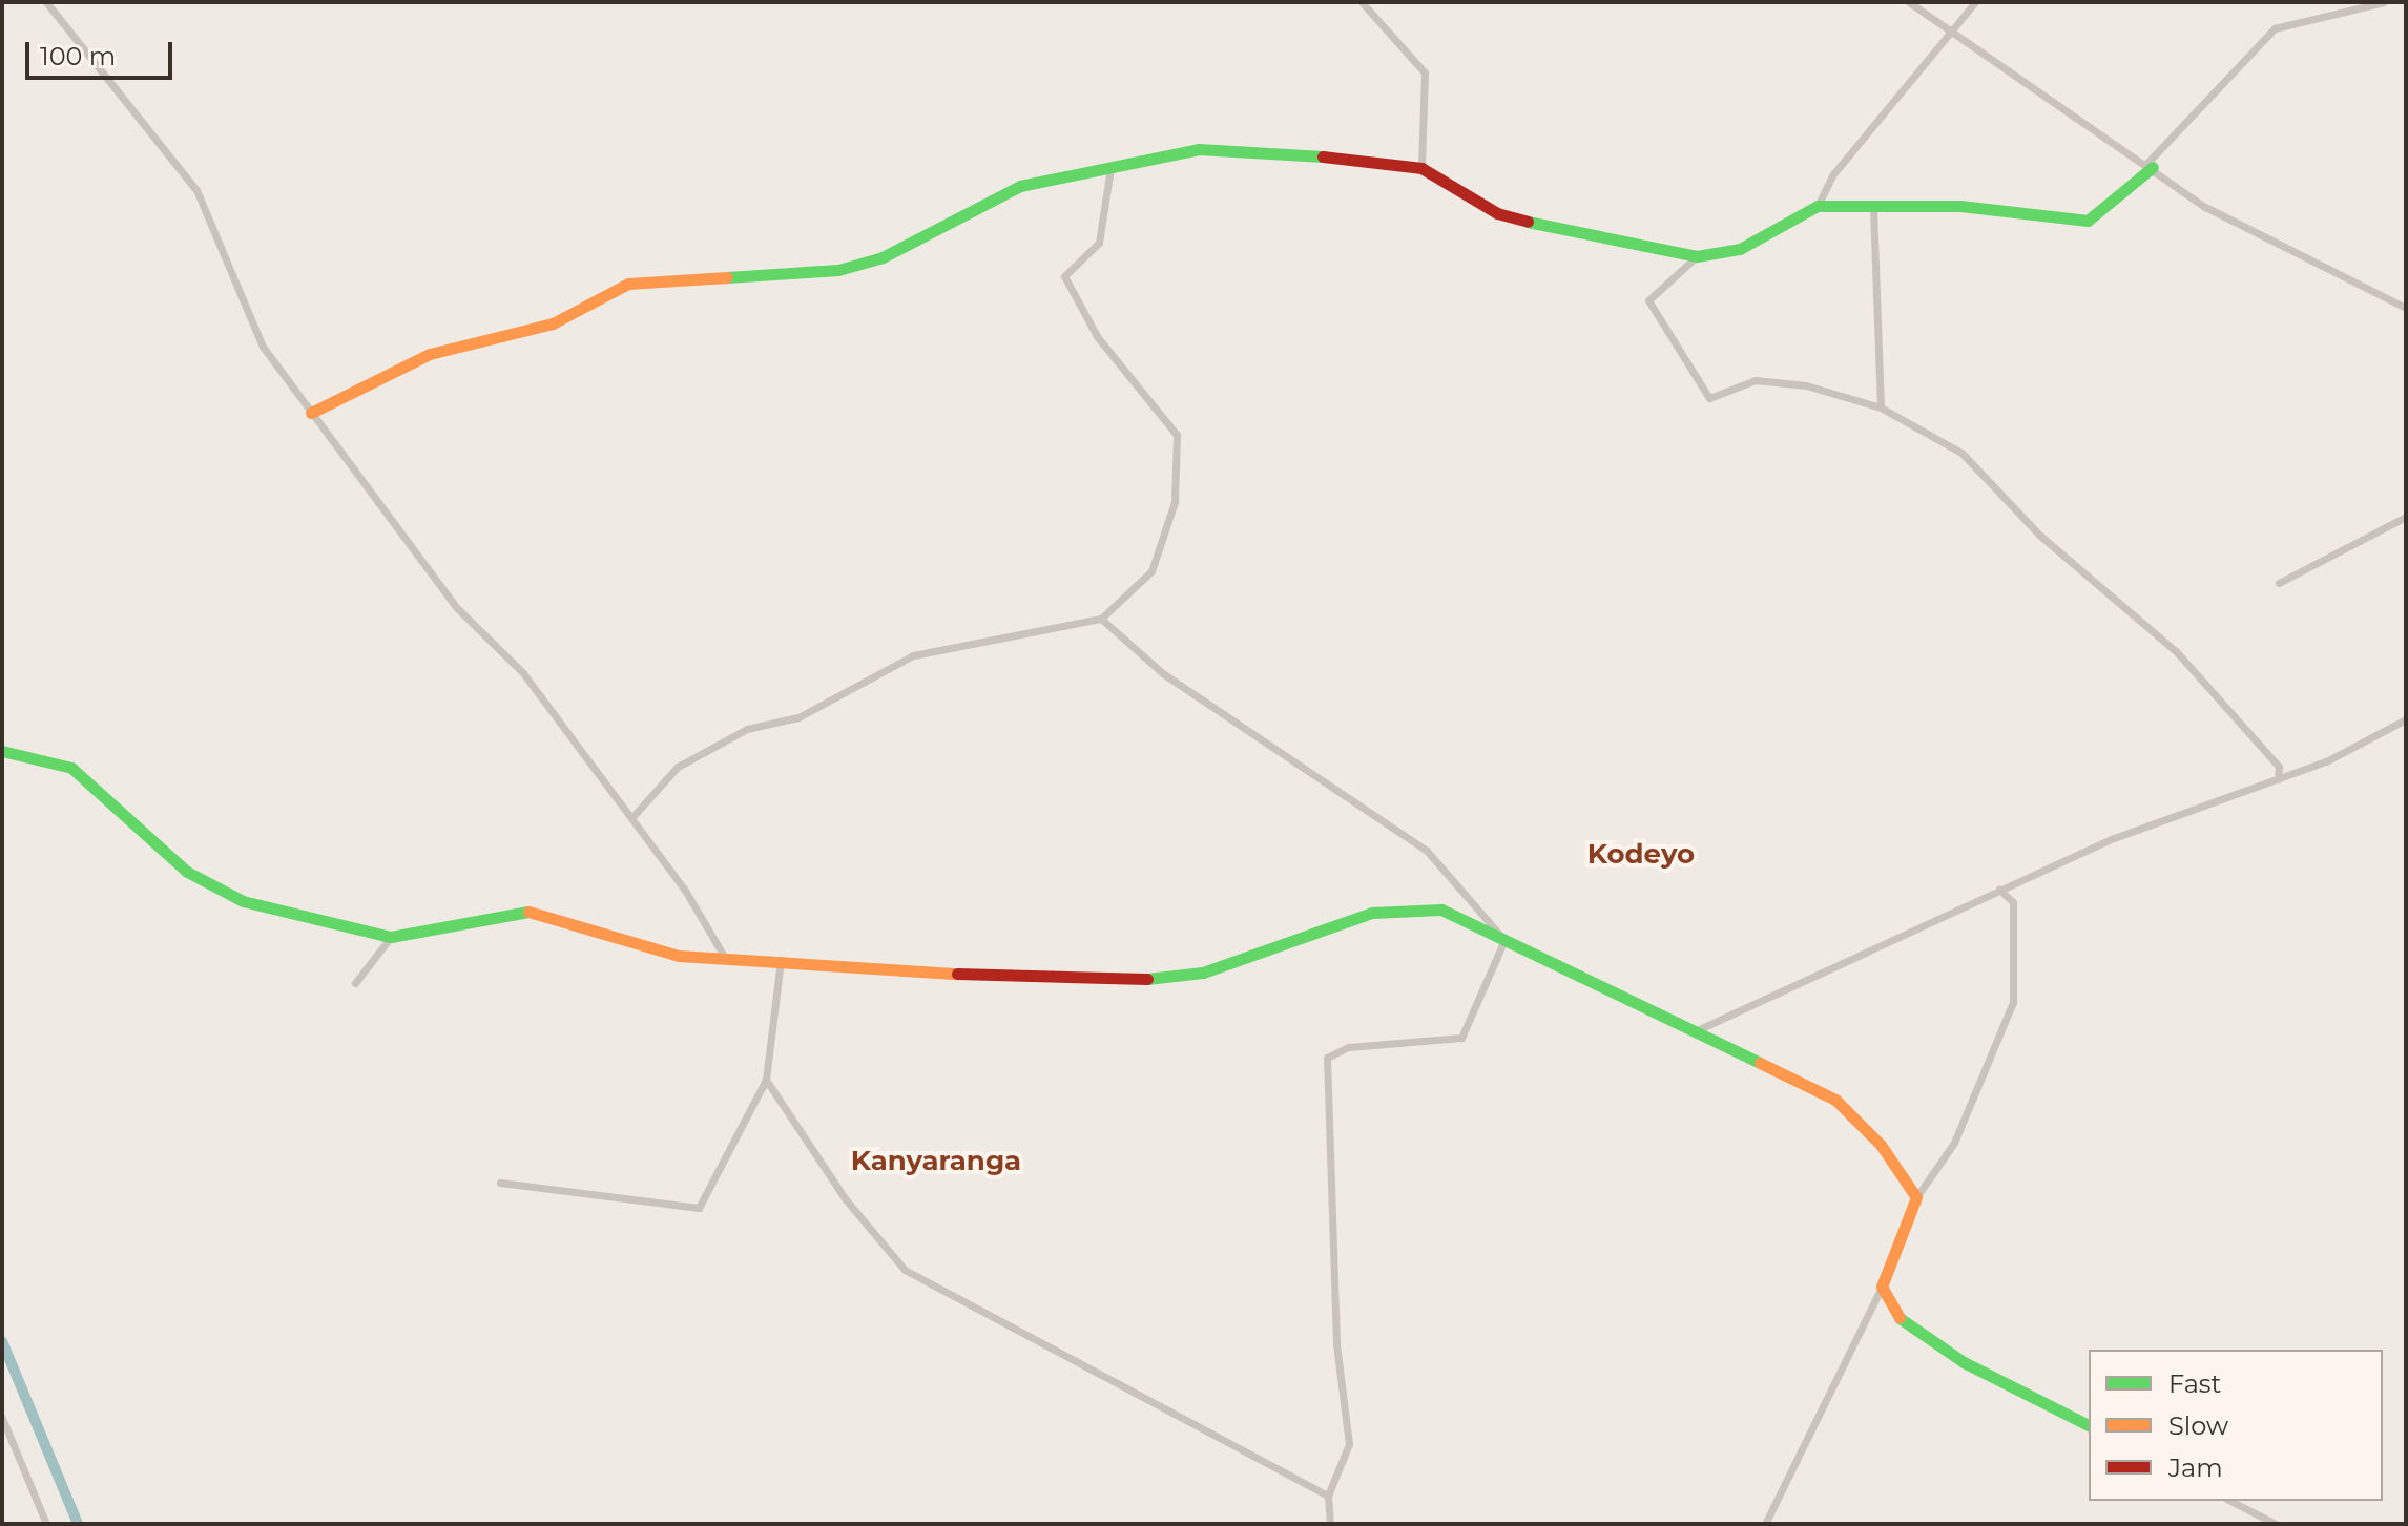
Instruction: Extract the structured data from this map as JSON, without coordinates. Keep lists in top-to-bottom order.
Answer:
{
  "districts": ["Kodeyo", "Kanyaranga"],
  "legend": ["Fast", "Slow", "Jam"],
  "scale_bar": "100 m"
}
